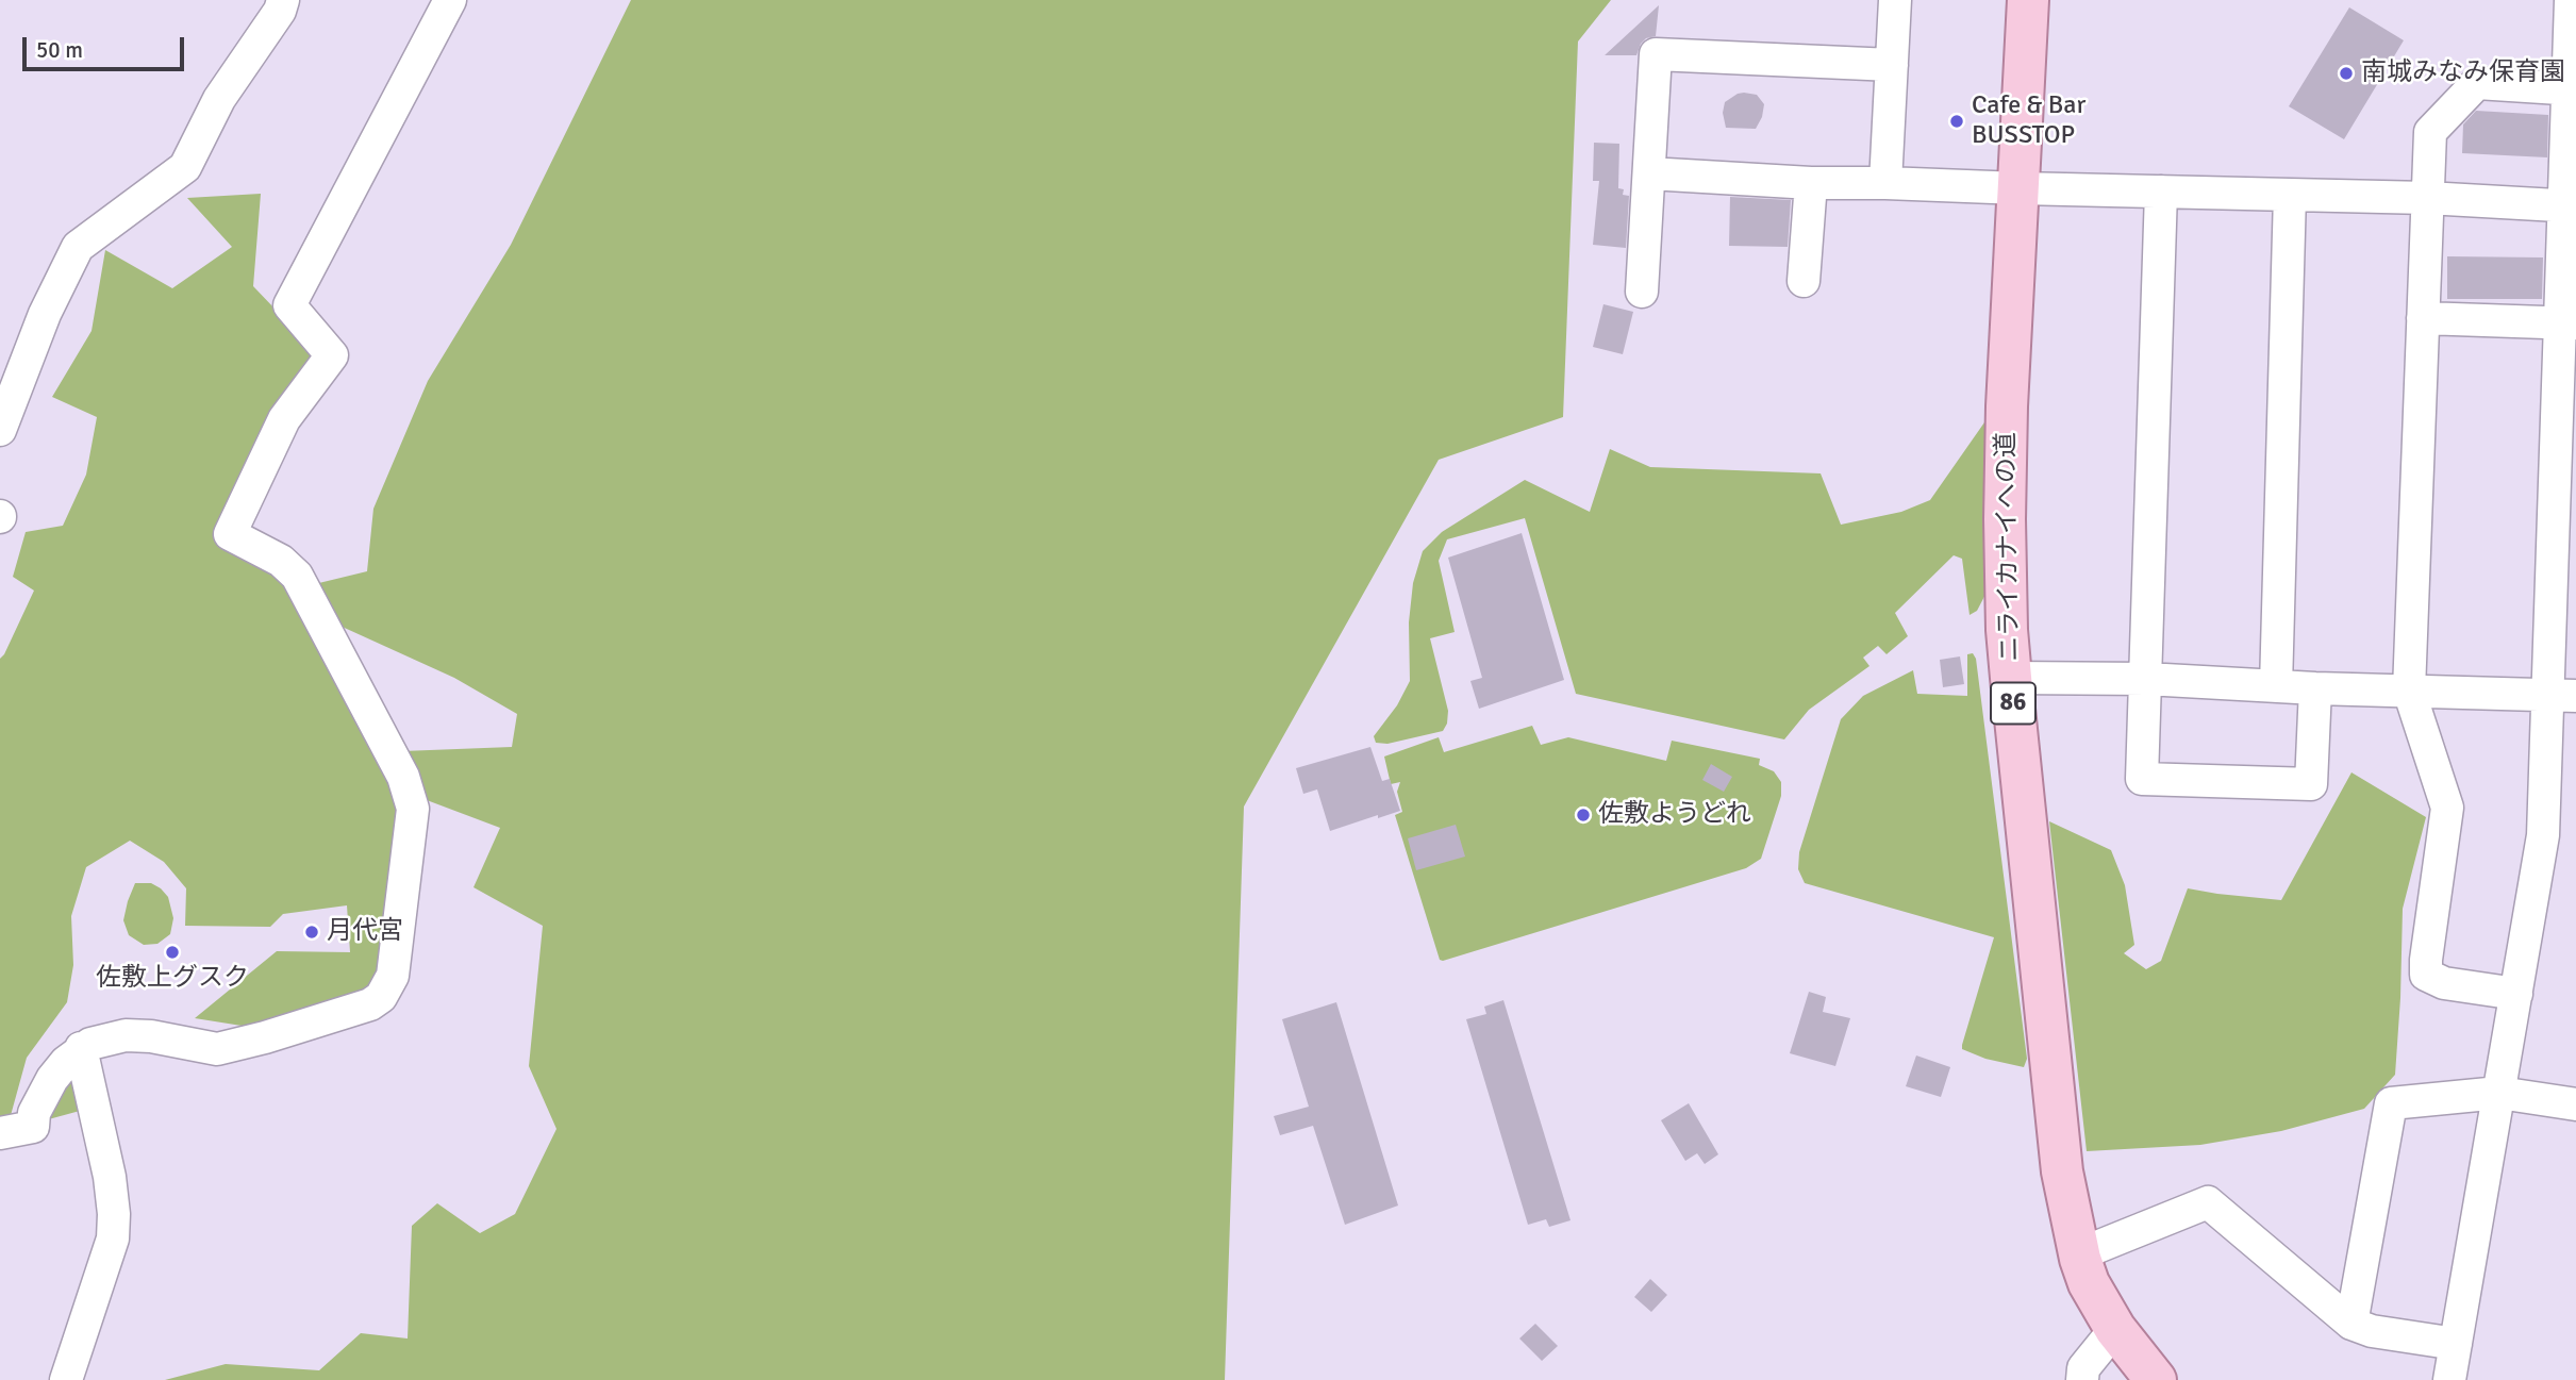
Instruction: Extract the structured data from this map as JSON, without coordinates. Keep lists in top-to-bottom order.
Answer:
{
  "streets": {
    "main road": ["ニライカナイへの道", "86"]
  },
  "places": [
    "南城みなみ保育園",
    "Cafe & Bar BUSSTOP",
    "佐敷ようどれ",
    "月代宮",
    "佐敷上グスク"
  ],
  "scale_bar": "50 m"
}
